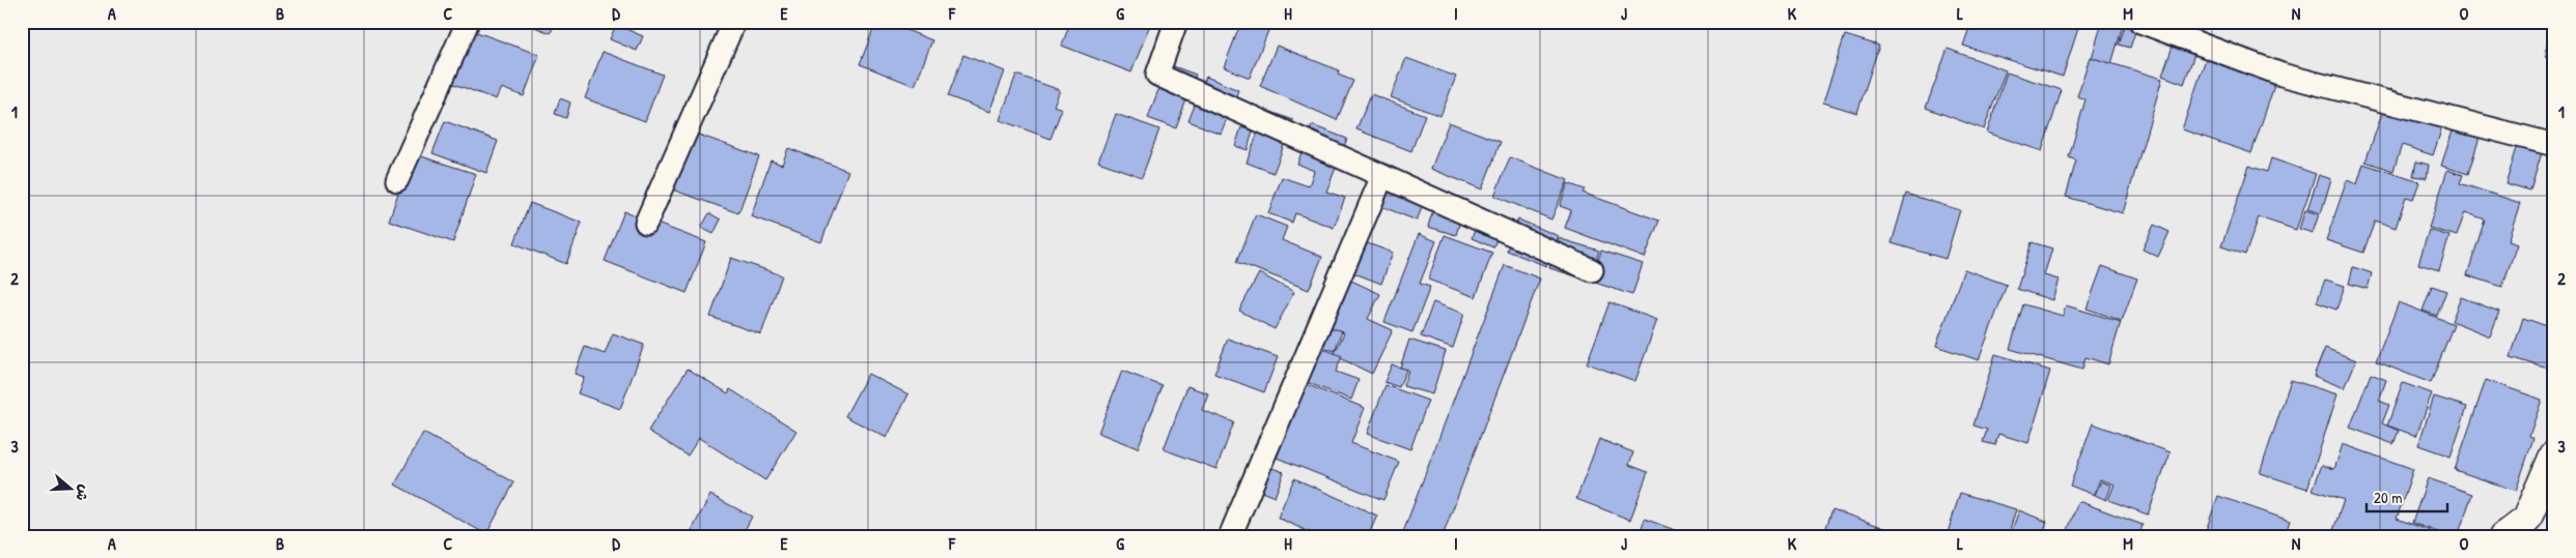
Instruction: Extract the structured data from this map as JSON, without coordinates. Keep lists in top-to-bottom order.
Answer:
{
  "scale_bar": "20 m",
  "north": "right",
  "grid": {
    "columns": [
      "A",
      "B",
      "C",
      "D",
      "E",
      "F",
      "G",
      "H",
      "I",
      "J",
      "K",
      "L",
      "M",
      "N",
      "O"
    ],
    "rows": ["1", "2", "3"]
  }
}
